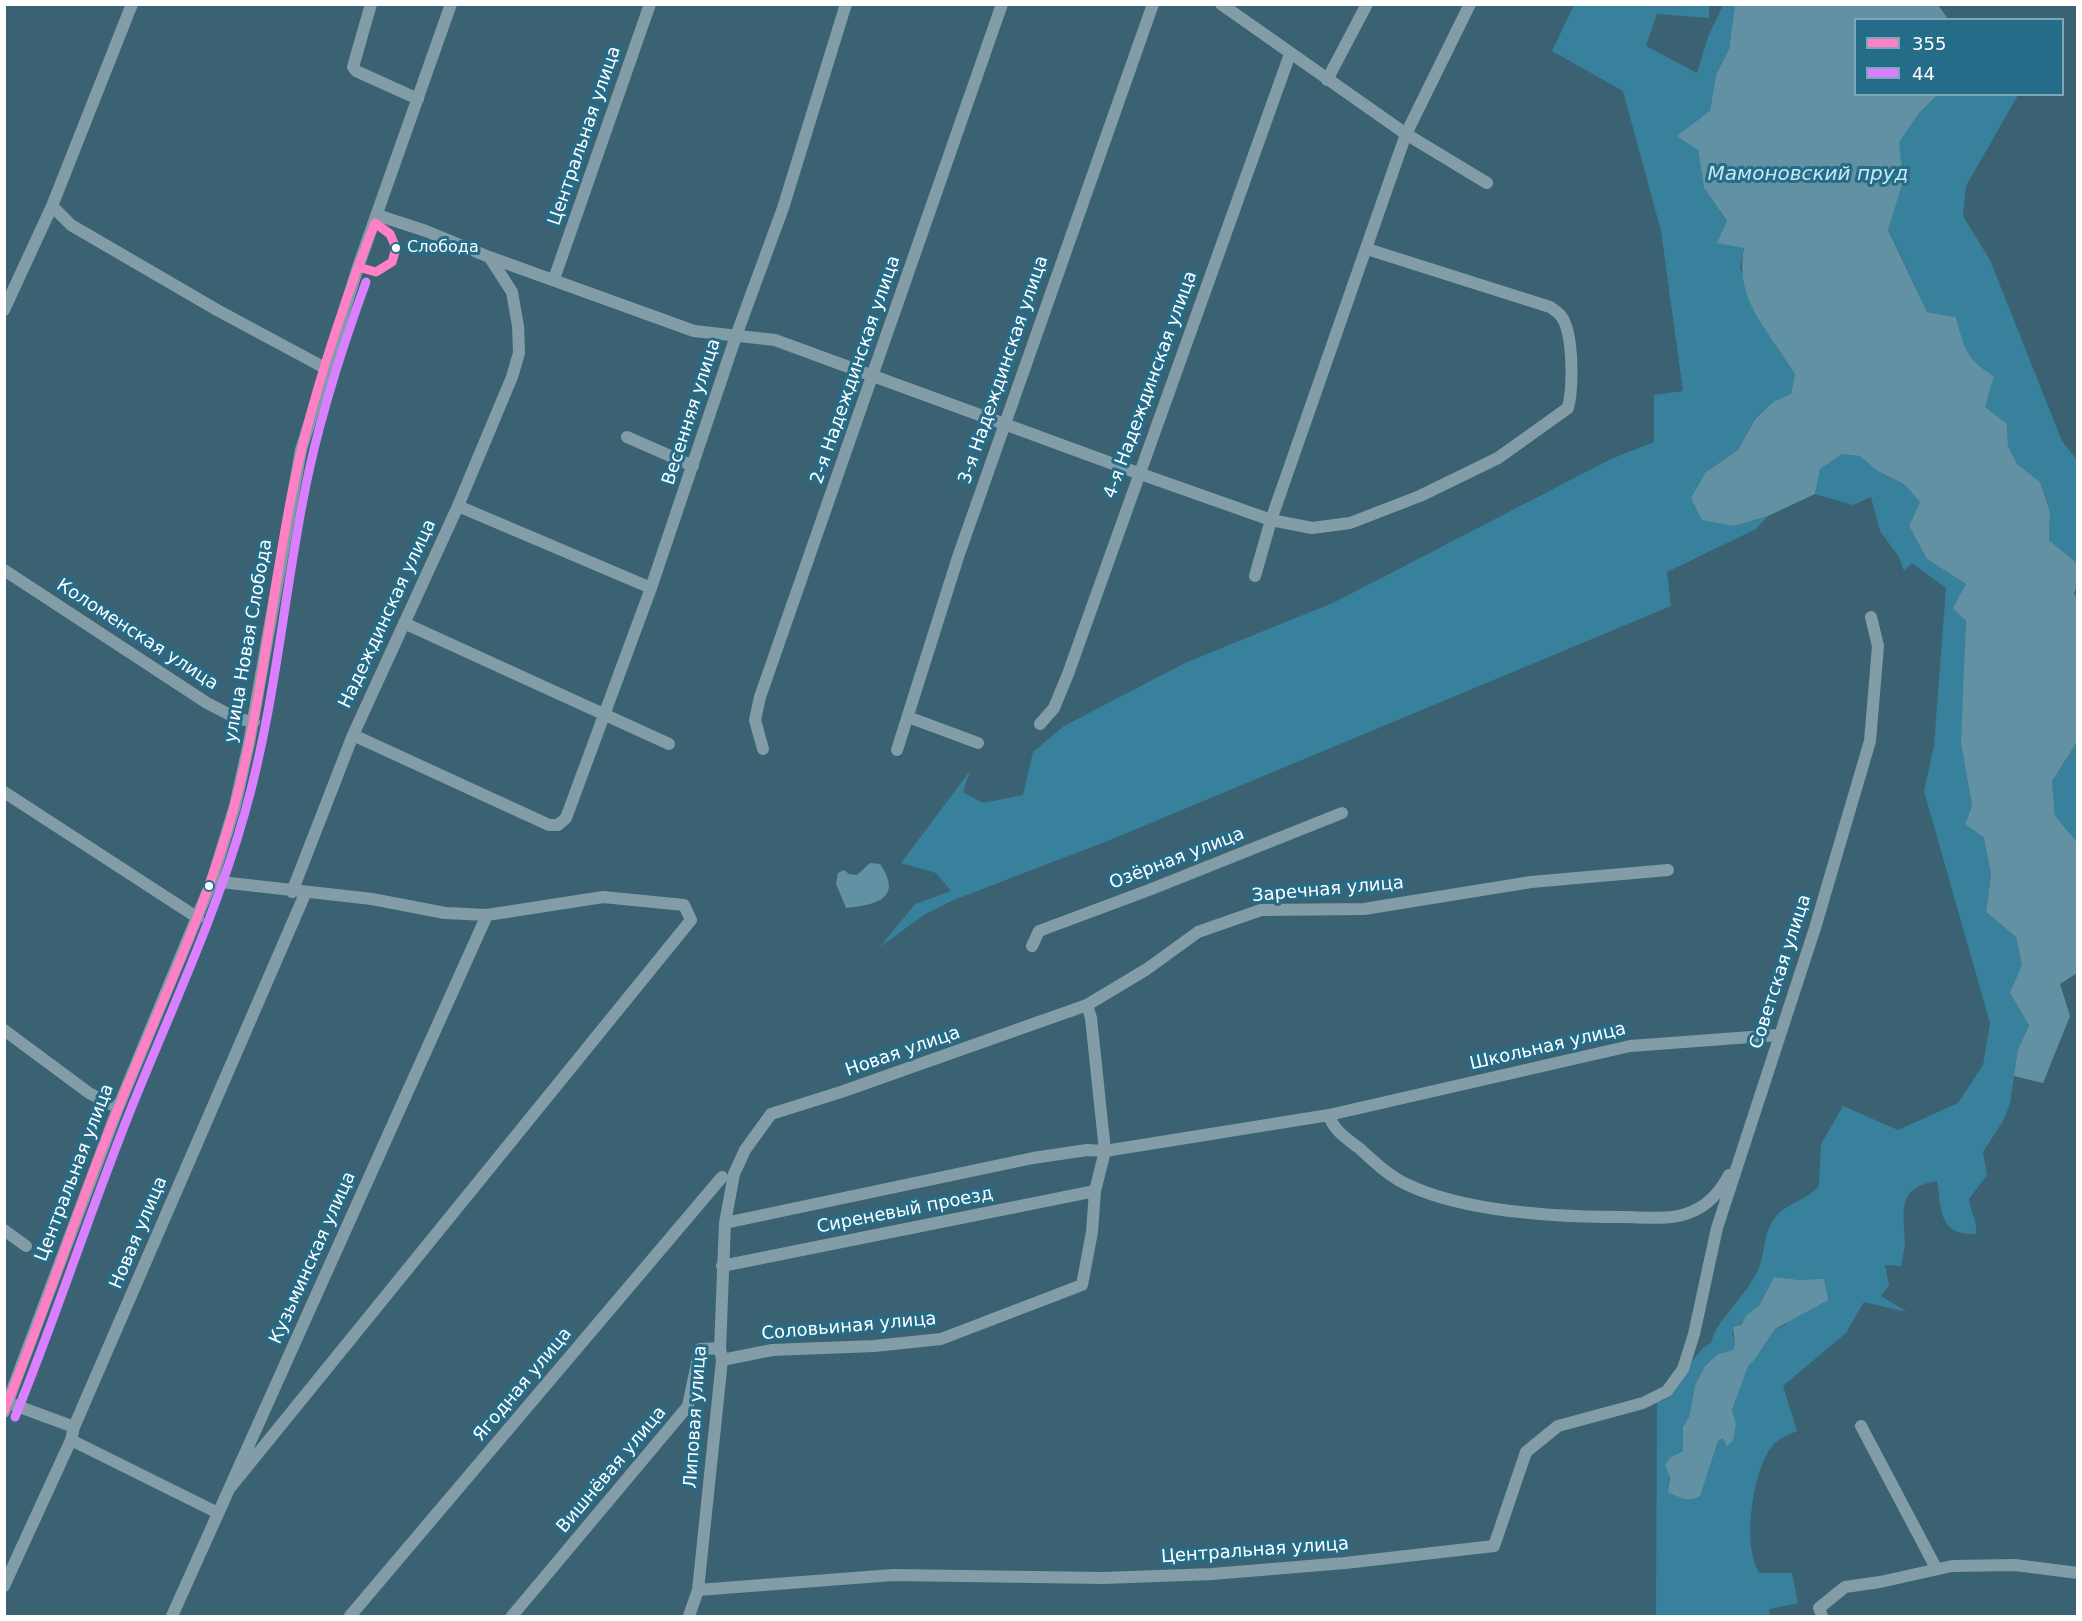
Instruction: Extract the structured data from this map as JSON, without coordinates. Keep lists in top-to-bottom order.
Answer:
{
  "streets": {
    "street": [
      "Центральная улица",
      "2-я Надеждинская улица",
      "3-я Надеждинская улица",
      "4-я Надеждинская улица",
      "Весенняя улица",
      "Надеждинская улица",
      "Коломенская улица",
      "улица Новая Слобода",
      "Озёрная улица",
      "Заречная улица",
      "Советская улица",
      "Школьная улица",
      "Новая улица",
      "Сиреневый проезд",
      "Кузьминская улица",
      "Соловьиная улица",
      "Ягодная улица",
      "Липовая улица",
      "Вишнёвая улица"
    ]
  },
  "crossings": [
    ["Центральная улица", "улица Новая Слобода"],
    ["Центральная улица", "Советская улица"],
    ["Центральная улица", "Липовая улица"],
    ["Весенняя улица", "Надеждинская улица"],
    ["Надеждинская улица", "Новая улица"],
    ["Коломенская улица", "улица Новая Слобода"],
    ["Заречная улица", "Новая улица"],
    ["Заречная улица", "Соловьиная улица"],
    ["Советская улица", "Школьная улица"],
    ["Школьная улица", "Соловьиная улица"],
    ["Школьная улица", "Липовая улица"],
    ["Новая улица", "Соловьиная улица"],
    ["Новая улица", "Липовая улица"],
    ["Сиреневый проезд", "Соловьиная улица"],
    ["Сиреневый проезд", "Липовая улица"],
    ["Соловьиная улица", "Липовая улица"],
    ["Соловьиная улица", "Вишнёвая улица"],
    ["Липовая улица", "Вишнёвая улица"]
  ],
  "water": ["Мамоновский пруд"],
  "places": ["Слобода"],
  "lines": ["transit line 355", "transit line 44"],
  "legend": ["355", "44"]
}
